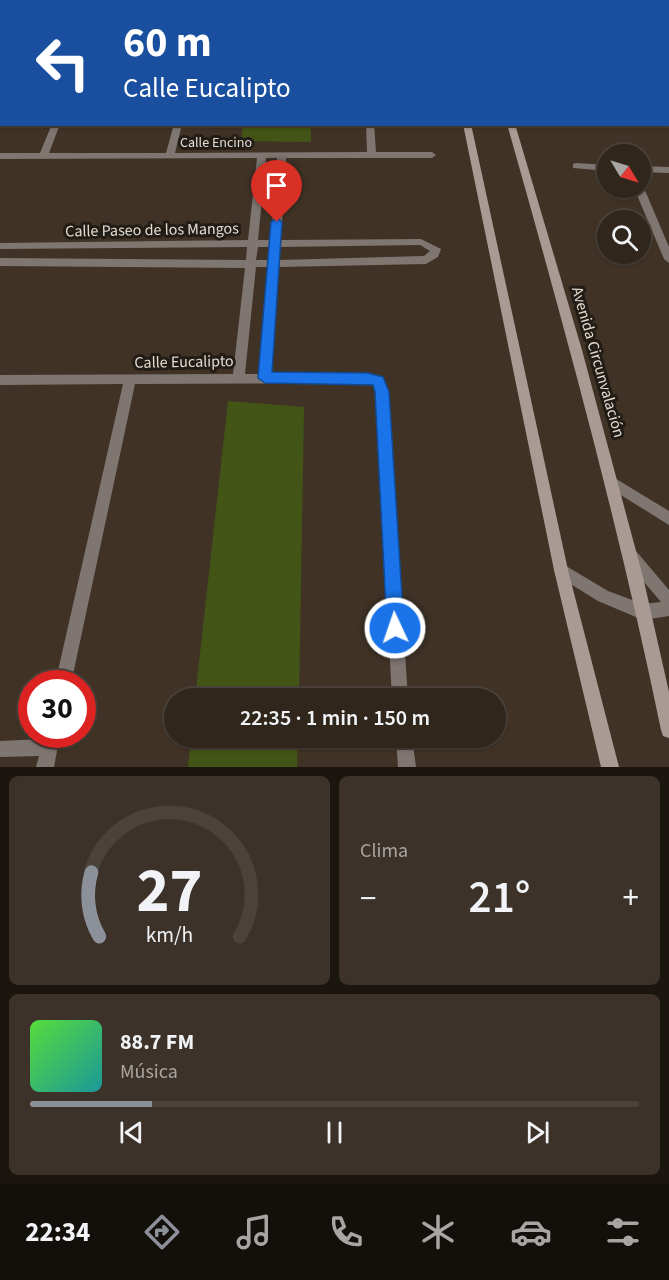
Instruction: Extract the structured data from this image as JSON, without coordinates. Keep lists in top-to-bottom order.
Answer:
{
  "streets": {
    "street": [
      "Calle Encino",
      "Calle Paseo de los Mangos",
      "Calle Eucalipto",
      "Avenida Circunvalación"
    ]
  },
  "north": "bottom right",
  "page": {
    "turn": ["60 m", "Calle Eucalipto"],
    "limit": "30",
    "trip": "22:35 · 1 min · 150 m",
    "tile": "Clima",
    "heat": ["−", "21°", "+"],
    "song": ["88.7 FM", "Música"],
    "tabs": "22:34",
    "gauge": ["27", "km/h"]
  }
}
